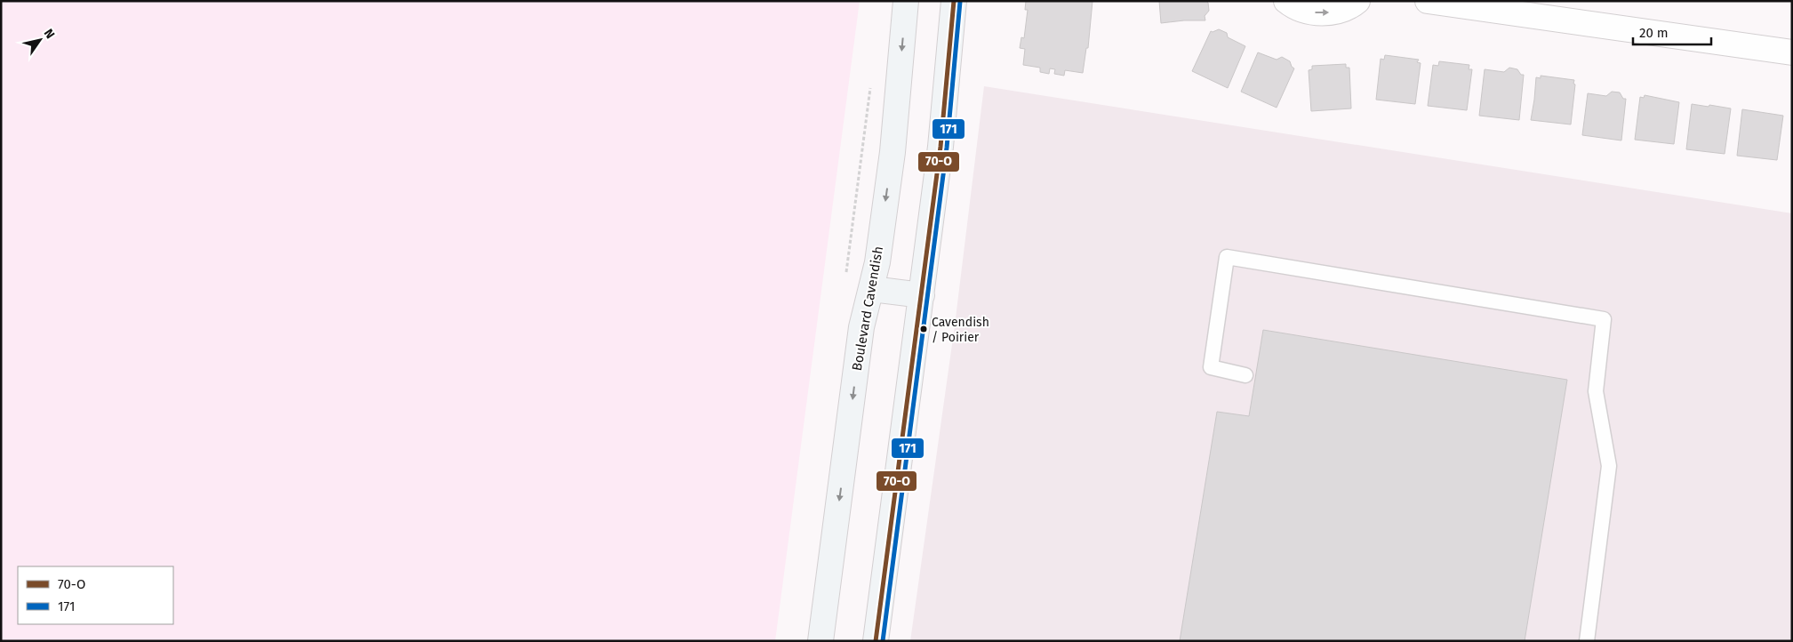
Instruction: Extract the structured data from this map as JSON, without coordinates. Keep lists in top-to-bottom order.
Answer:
{
  "streets": {
    "main road": ["Boulevard Cavendish"]
  },
  "places": ["Cavendish / Poirier"],
  "lines": ["transit line 70-O", "transit line 171"],
  "legend": ["70-O", "171"],
  "scale_bar": "20 m",
  "north": "top right"
}
